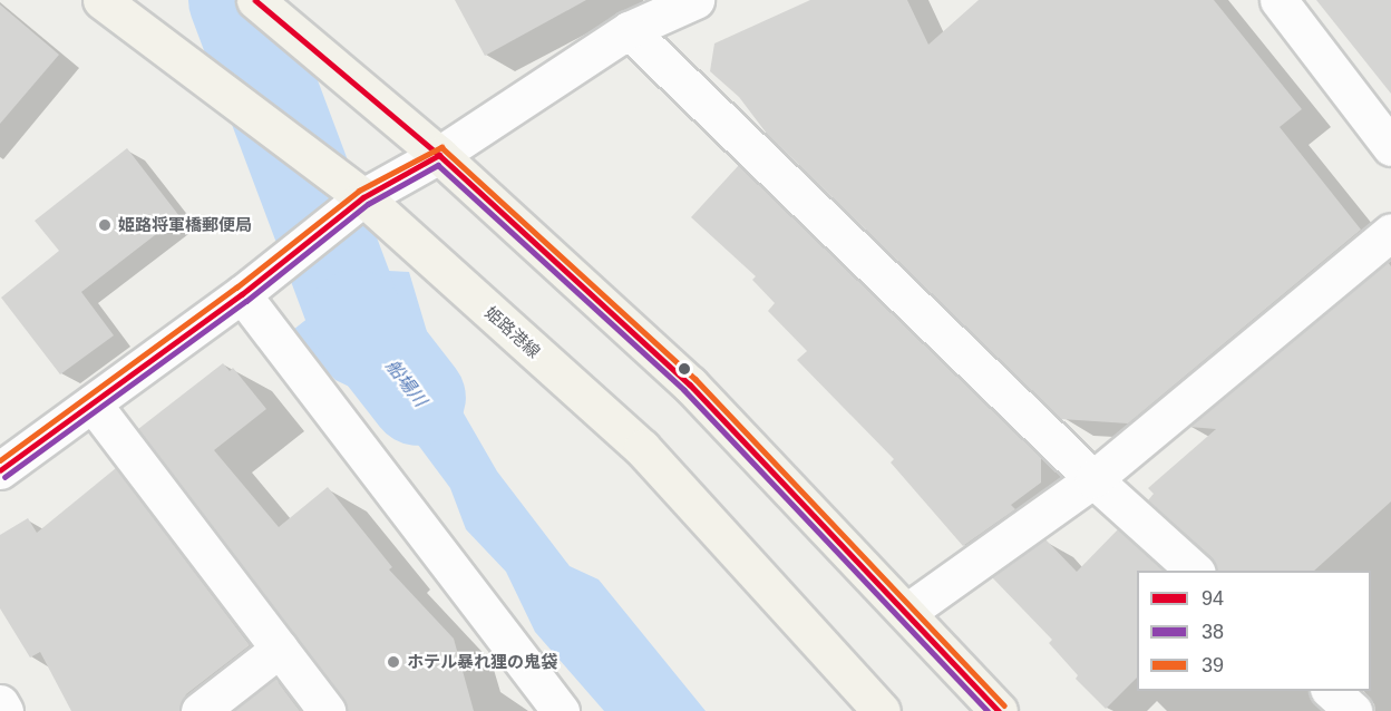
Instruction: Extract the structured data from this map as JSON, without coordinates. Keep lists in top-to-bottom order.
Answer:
{
  "streets": {
    "main road": ["姫路港線"]
  },
  "water": ["船場川"],
  "places": ["姫路将軍橋郵便局", "ホテル暴れ狸の鬼袋"],
  "lines": ["transit line 94", "transit line 39", "transit line 38"],
  "legend": ["94", "38", "39"]
}
